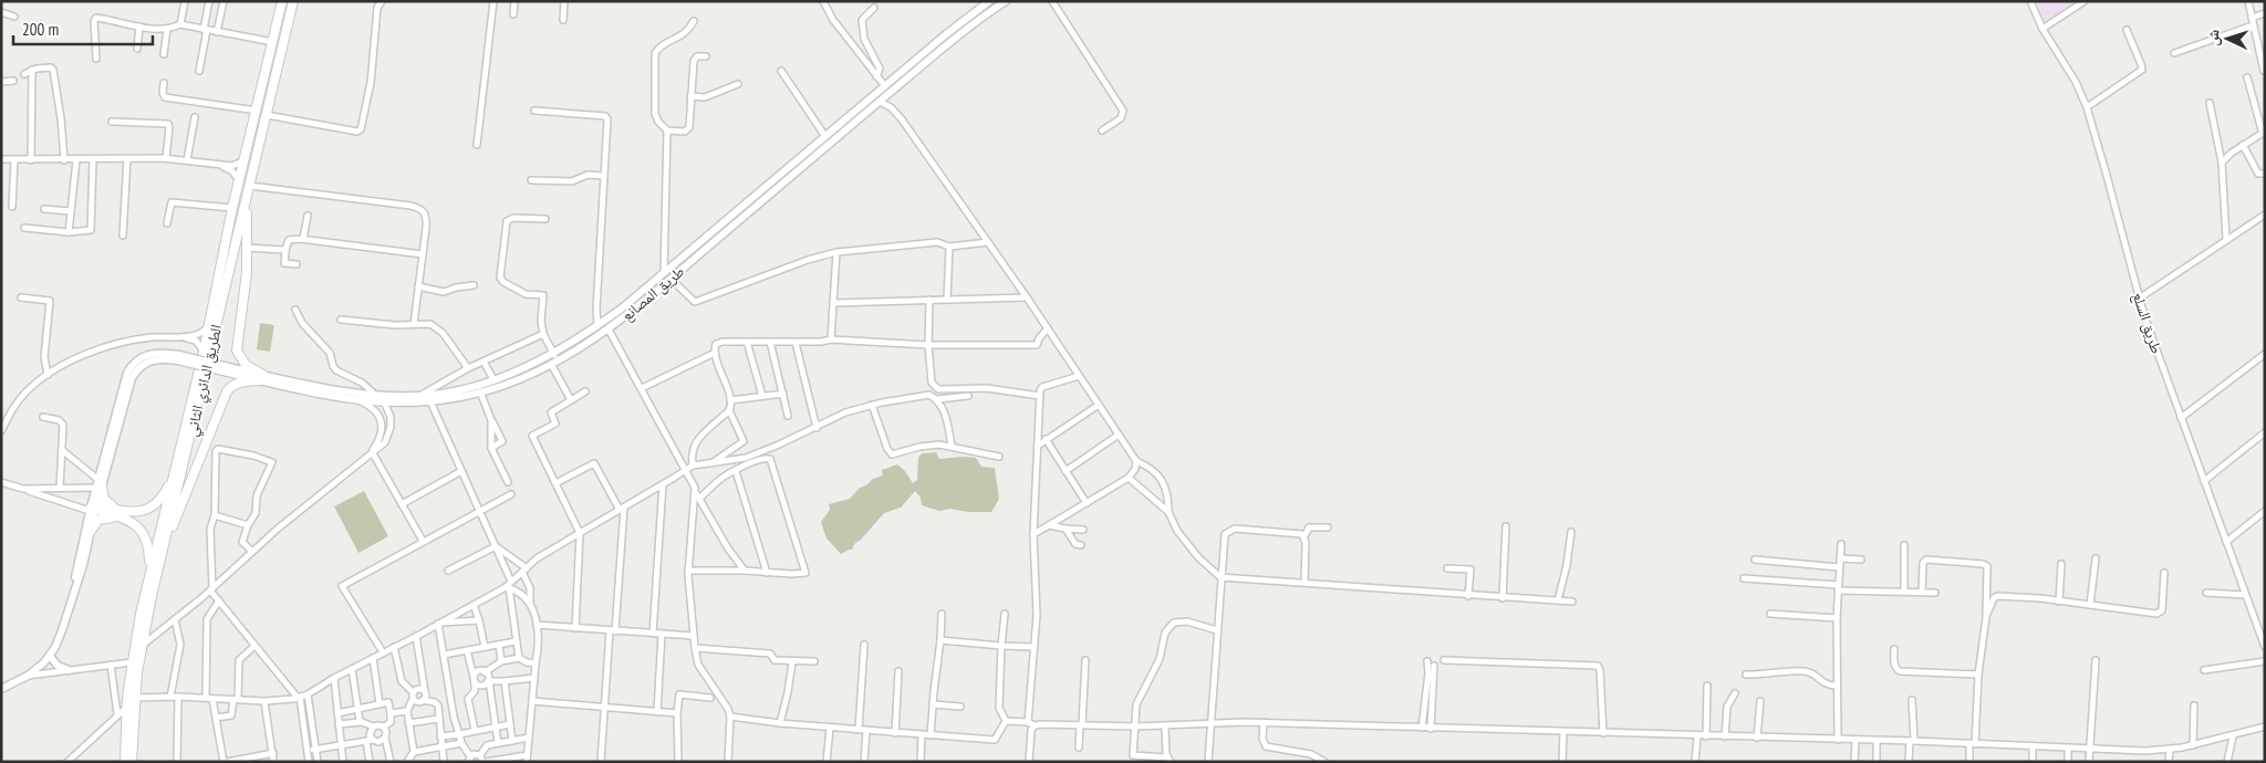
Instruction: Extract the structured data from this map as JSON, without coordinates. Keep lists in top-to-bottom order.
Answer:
{
  "streets": {
    "highway": ["الطريق الدائري الثاني"],
    "main road": ["طريق المصانع"],
    "street": ["طريق السلع"]
  },
  "scale_bar": "200 m",
  "north": "left"
}
